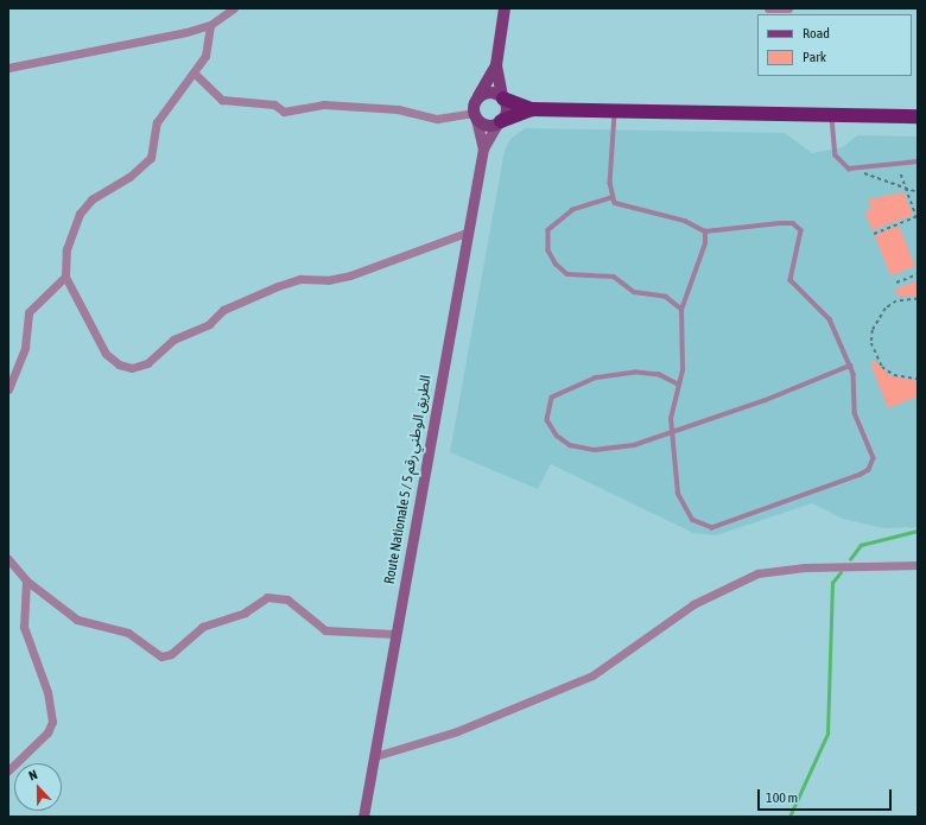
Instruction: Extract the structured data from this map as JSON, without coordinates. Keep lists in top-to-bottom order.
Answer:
{
  "streets": {
    "main road": ["Route Nationale 5 / الطريق الوطني رقم 5"]
  },
  "legend": ["Road", "Park"],
  "scale_bar": "100 m",
  "north": "top"
}
